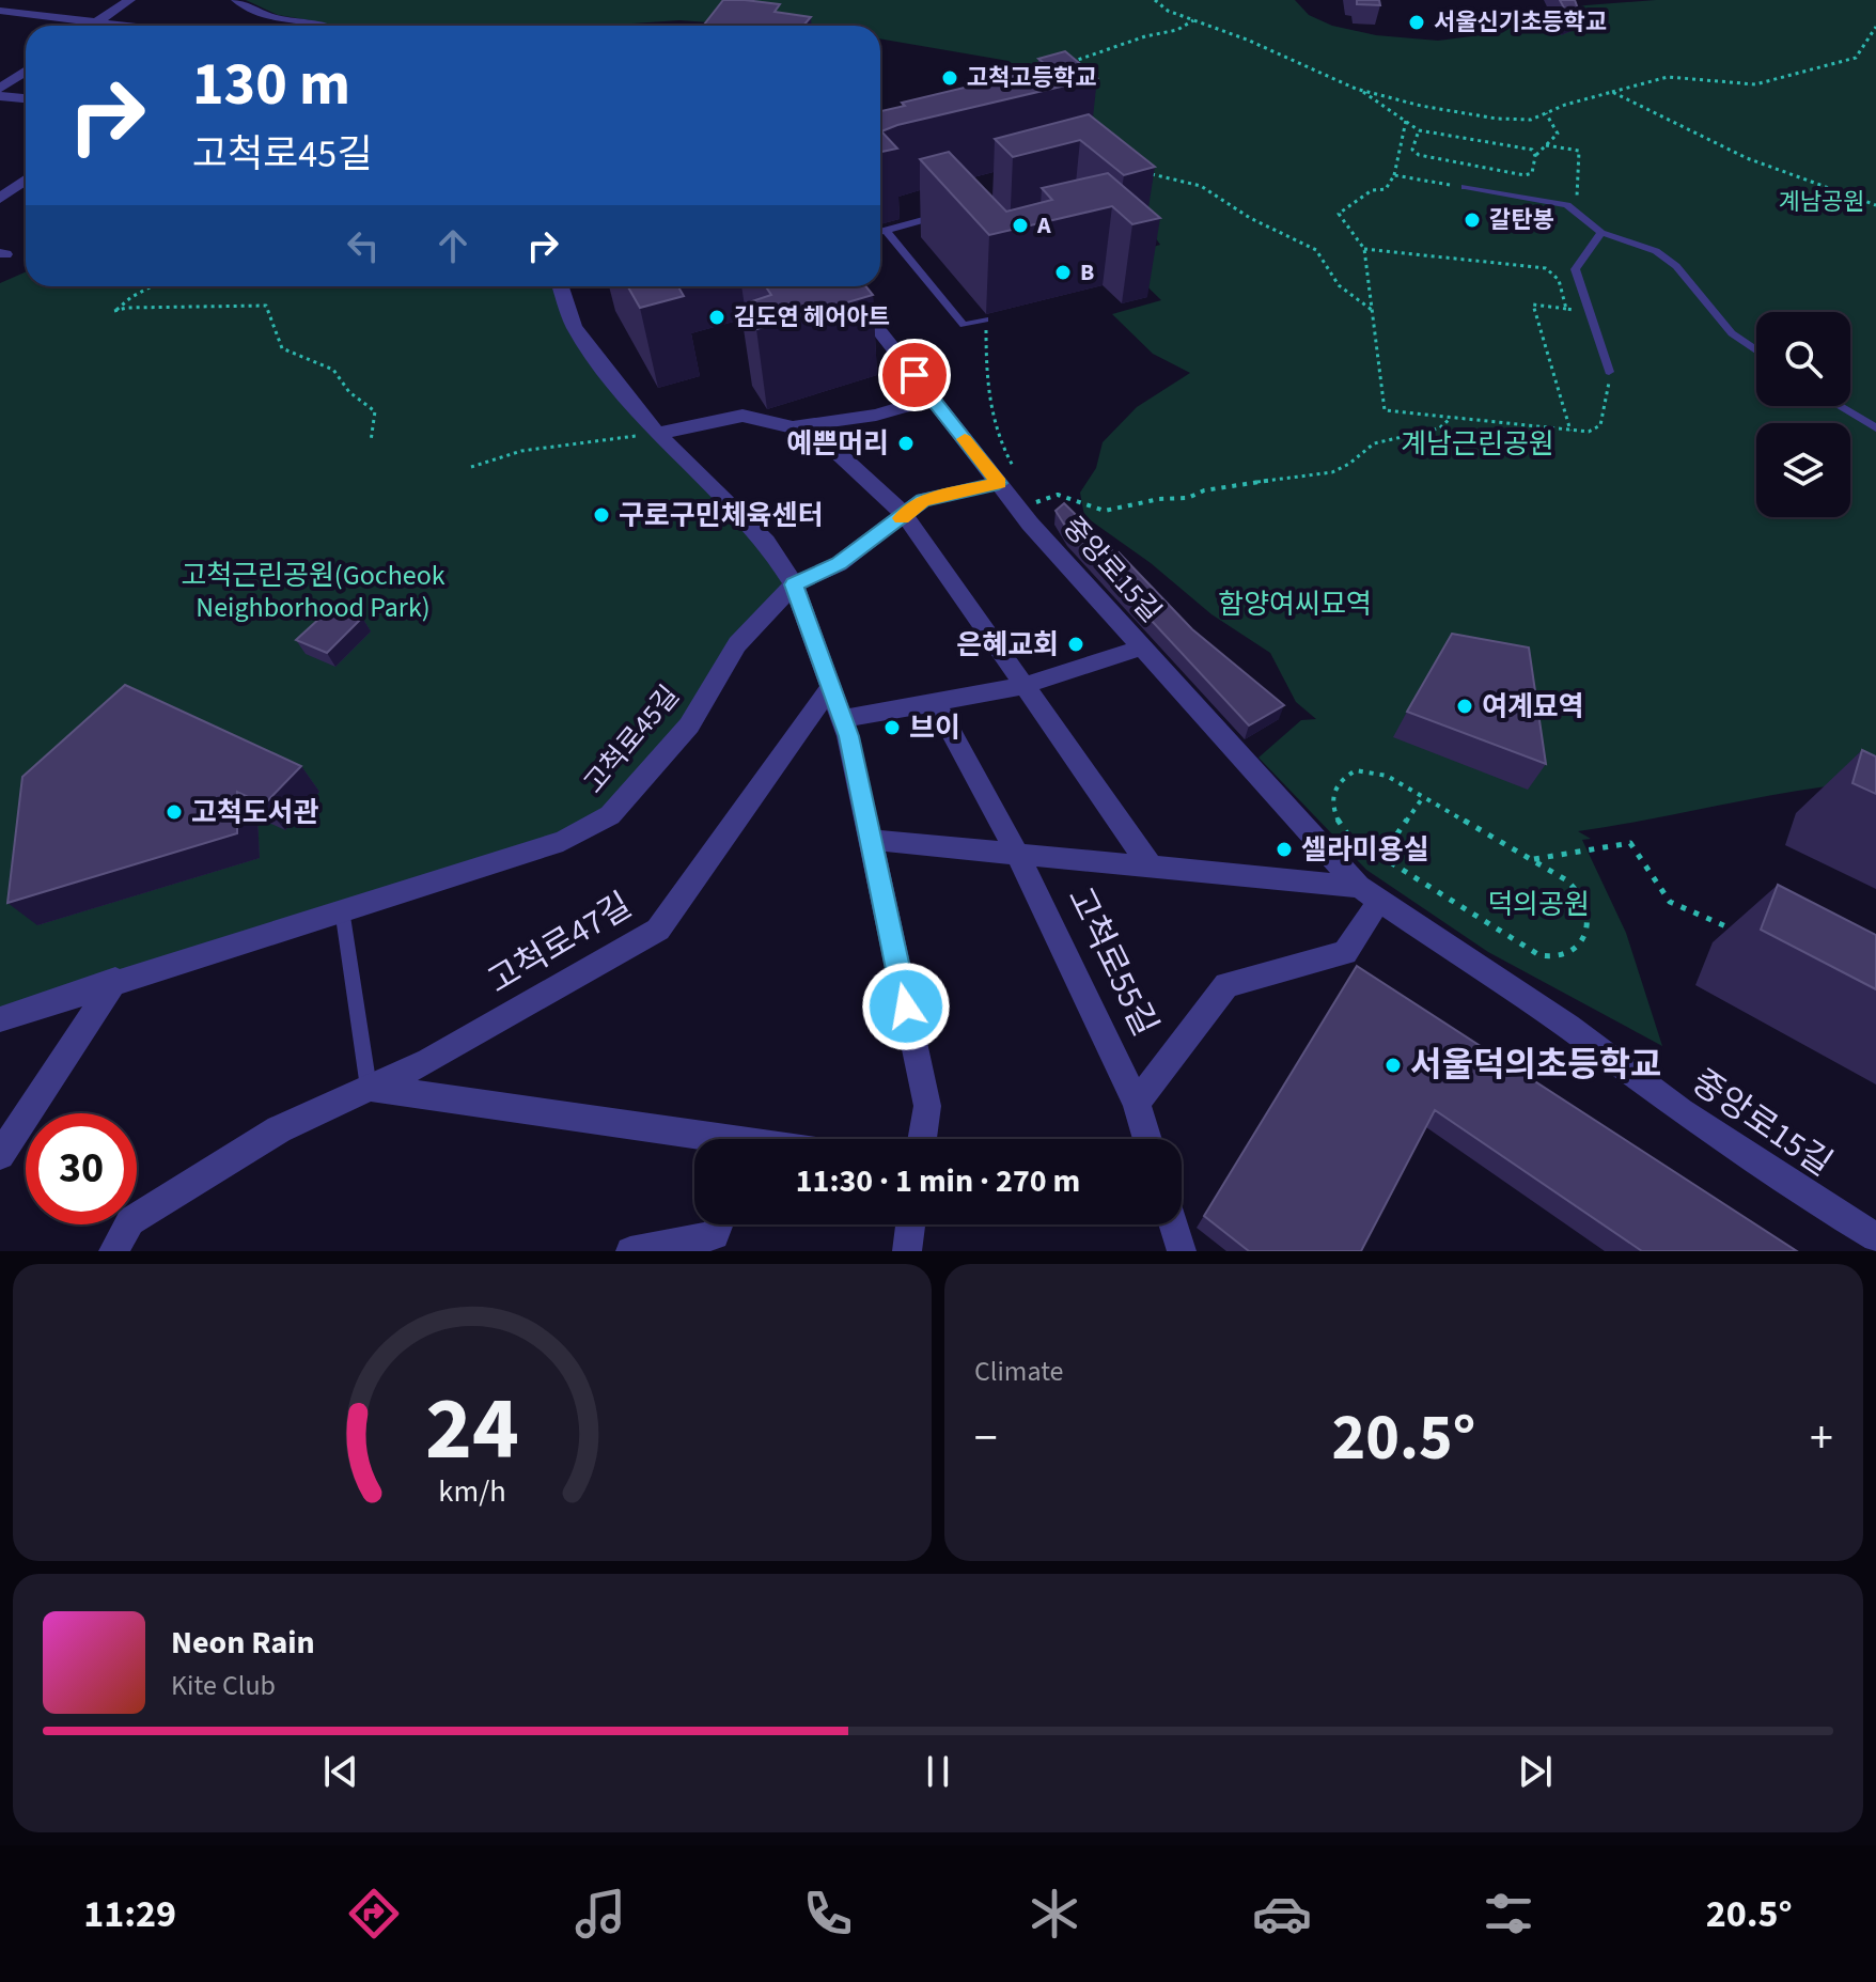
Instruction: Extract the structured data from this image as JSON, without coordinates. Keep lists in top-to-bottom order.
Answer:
{
  "streets": {
    "street": [
      "중앙로15길",
      "고척로45길",
      "고척로47길",
      "고척로55길"
    ]
  },
  "crossings": [
    ["중앙로15길", "고척로45길"],
    ["중앙로15길", "고척로55길"]
  ],
  "parks": [
    "계남공원",
    "계남근린공원",
    "고척근린공원(Gocheok Neighborhood Park)",
    "함양여씨묘역",
    "덕의공원"
  ],
  "places": [
    "서울신기초등학교",
    "고척고등학교",
    "갈탄봉",
    "A",
    "B",
    "김도연 헤어아트",
    "예쁜머리",
    "구로구민체육센터",
    "은혜교회",
    "여계묘역",
    "브이",
    "고척도서관",
    "셀라미용실",
    "서울덕의초등학교"
  ],
  "page": {
    "turn": ["130 m", "고척로45길"],
    "limit": "30",
    "trip": "11:30 · 1 min · 270 m",
    "tile": "Climate",
    "heat": ["−", "20.5°", "+"],
    "song": ["Neon Rain", "Kite Club"],
    "tabs": ["11:29", "20.5°"],
    "gauge": ["24", "km/h"]
  }
}
